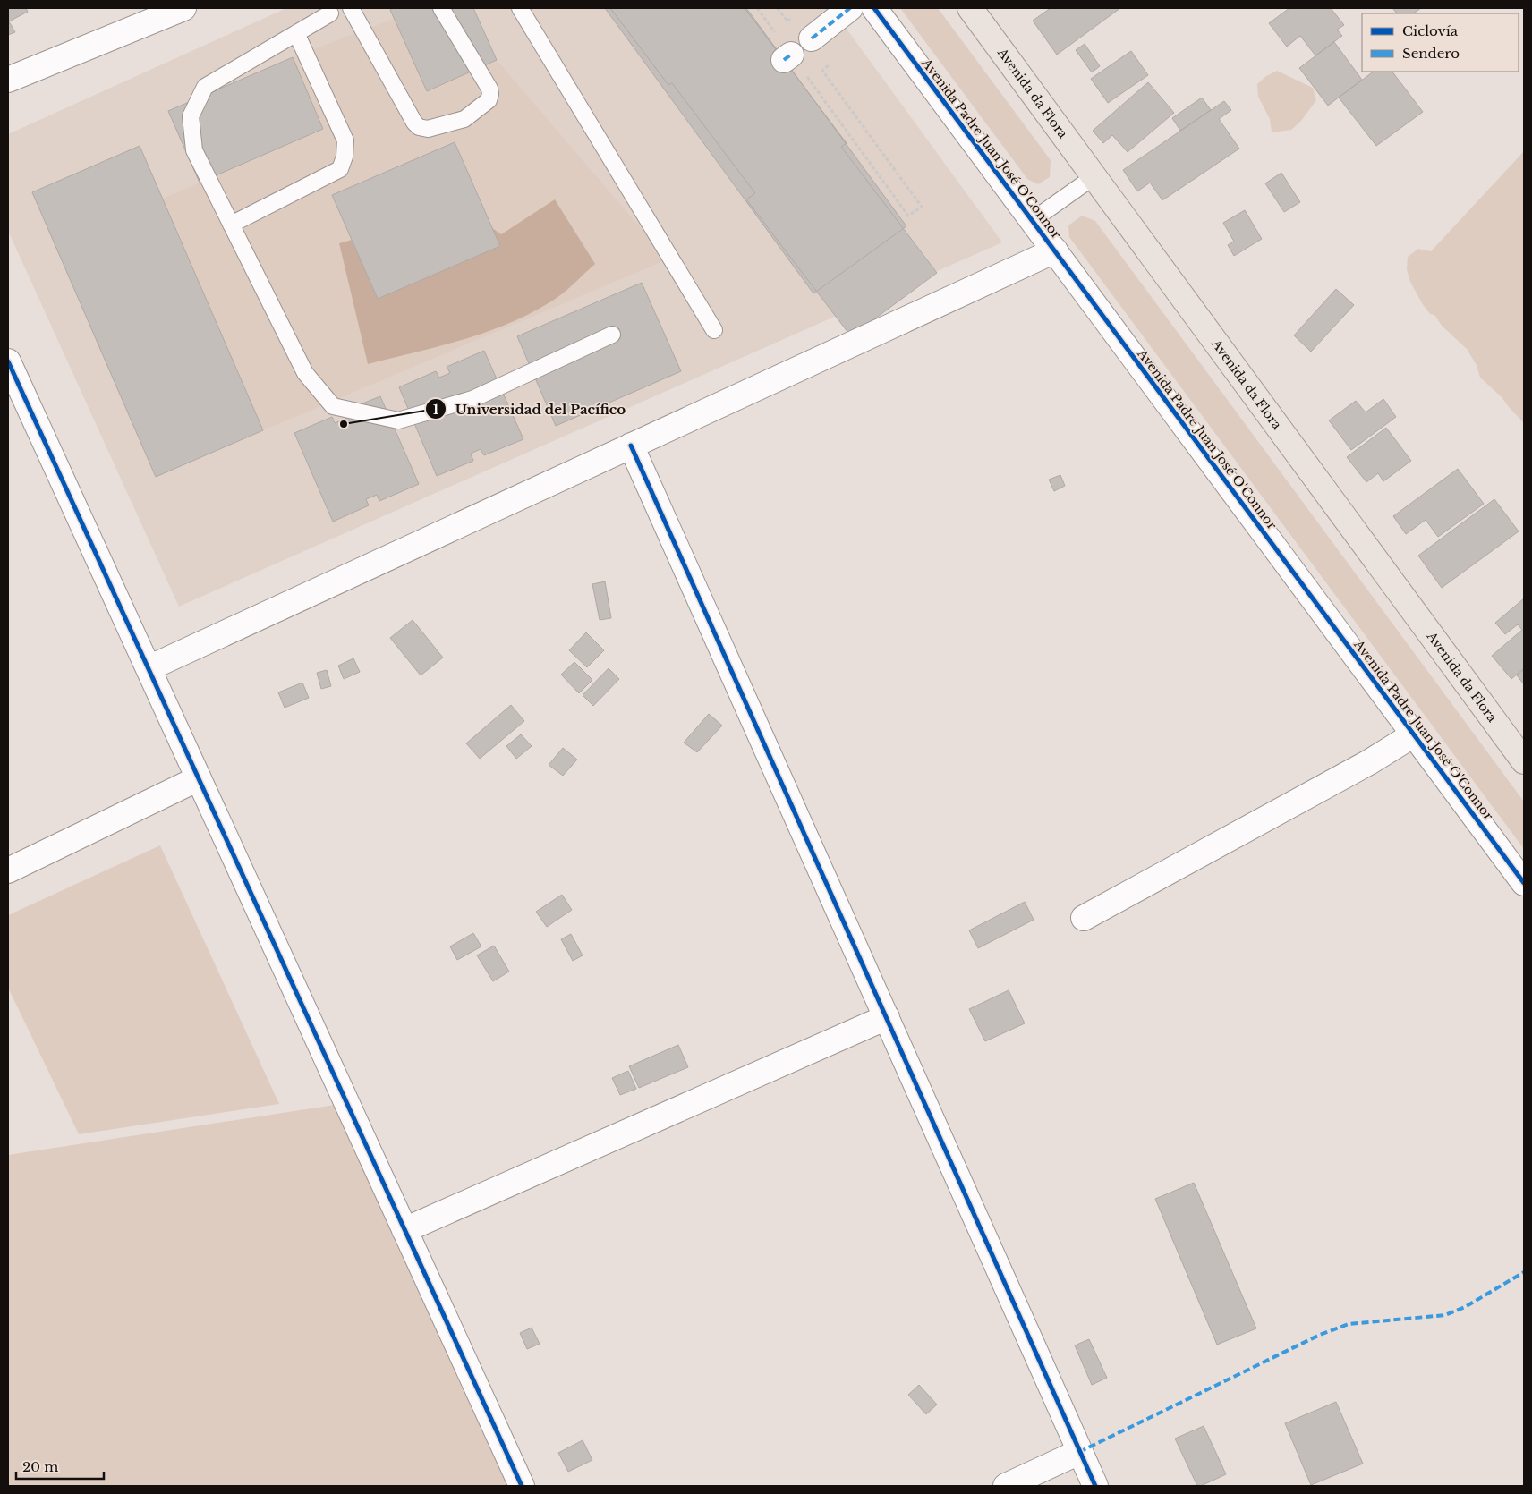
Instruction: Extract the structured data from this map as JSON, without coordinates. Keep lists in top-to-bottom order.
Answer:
{
  "streets": {
    "main road": ["Avenida da Flora"],
    "street": ["Avenida Padre Juan José O'Connor"]
  },
  "places": ["Universidad del Pacífico"],
  "legend": ["Ciclovía", "Sendero"],
  "scale_bar": "20 m"
}
